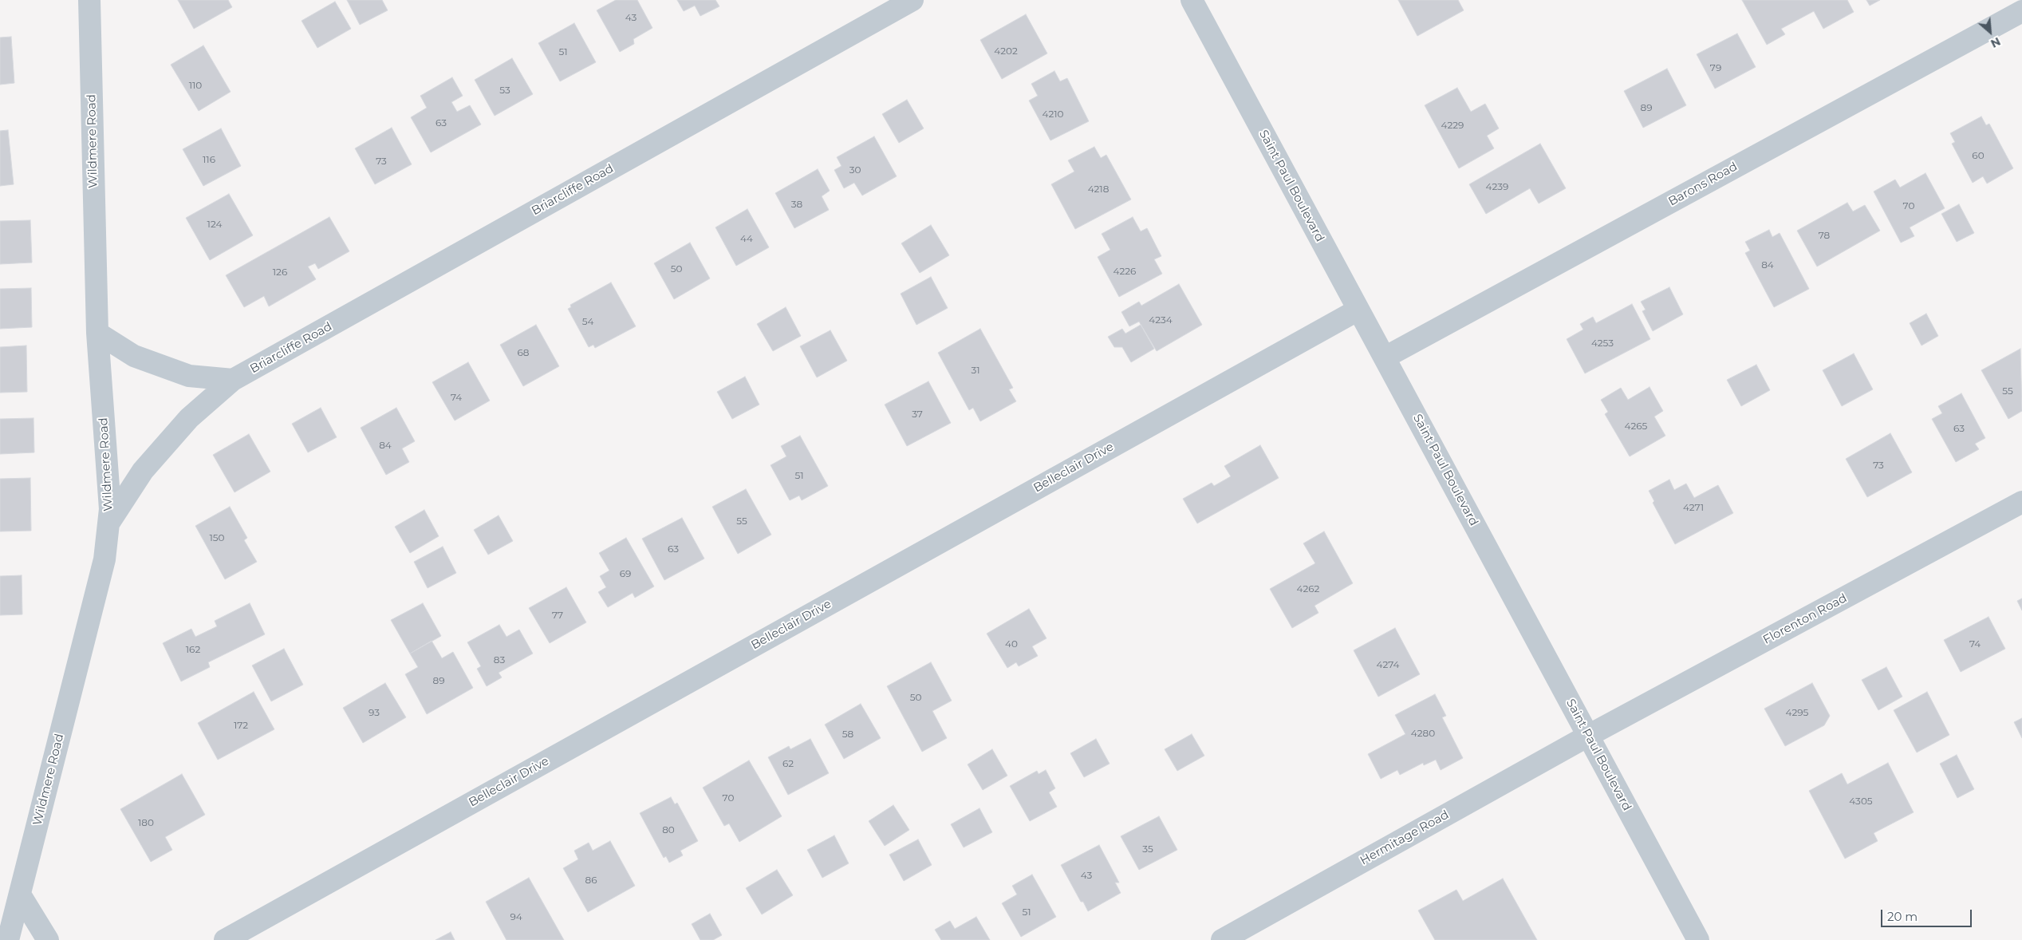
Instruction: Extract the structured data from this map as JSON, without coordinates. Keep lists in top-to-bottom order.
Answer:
{
  "streets": {
    "street": [
      "Wildmere Road",
      "Barons Road",
      "Saint Paul Boulevard",
      "Briarcliffe Road",
      "Belleclair Drive",
      "Florenton Road",
      "Hermitage Road"
    ]
  },
  "crossings": [
    ["Wildmere Road", "Briarcliffe Road"],
    ["Barons Road", "Saint Paul Boulevard"],
    ["Saint Paul Boulevard", "Belleclair Drive"],
    ["Saint Paul Boulevard", "Florenton Road"],
    ["Saint Paul Boulevard", "Hermitage Road"],
    ["Florenton Road", "Hermitage Road"]
  ],
  "house_numbers": [
    "43",
    "4202",
    "51",
    "79",
    "110",
    "53",
    "89",
    "4210",
    "63",
    "4229",
    "60",
    "116",
    "73",
    "30",
    "4239",
    "4218",
    "38",
    "70",
    "124",
    "78",
    "44",
    "84",
    "50",
    "4226",
    "126",
    "4234",
    "54",
    "4253",
    "68",
    "31",
    "55",
    "74",
    "37",
    "4265",
    "63",
    "84",
    "73",
    "51",
    "4271",
    "55",
    "150",
    "63",
    "69",
    "4262",
    "77",
    "40",
    "74",
    "162",
    "83",
    "4274",
    "89",
    "50",
    "93",
    "4295",
    "172",
    "4280",
    "58",
    "62",
    "70",
    "4305",
    "180",
    "80",
    "35",
    "43",
    "86",
    "51",
    "94"
  ],
  "scale_bar": "20 m",
  "north": "bottom right"
}
